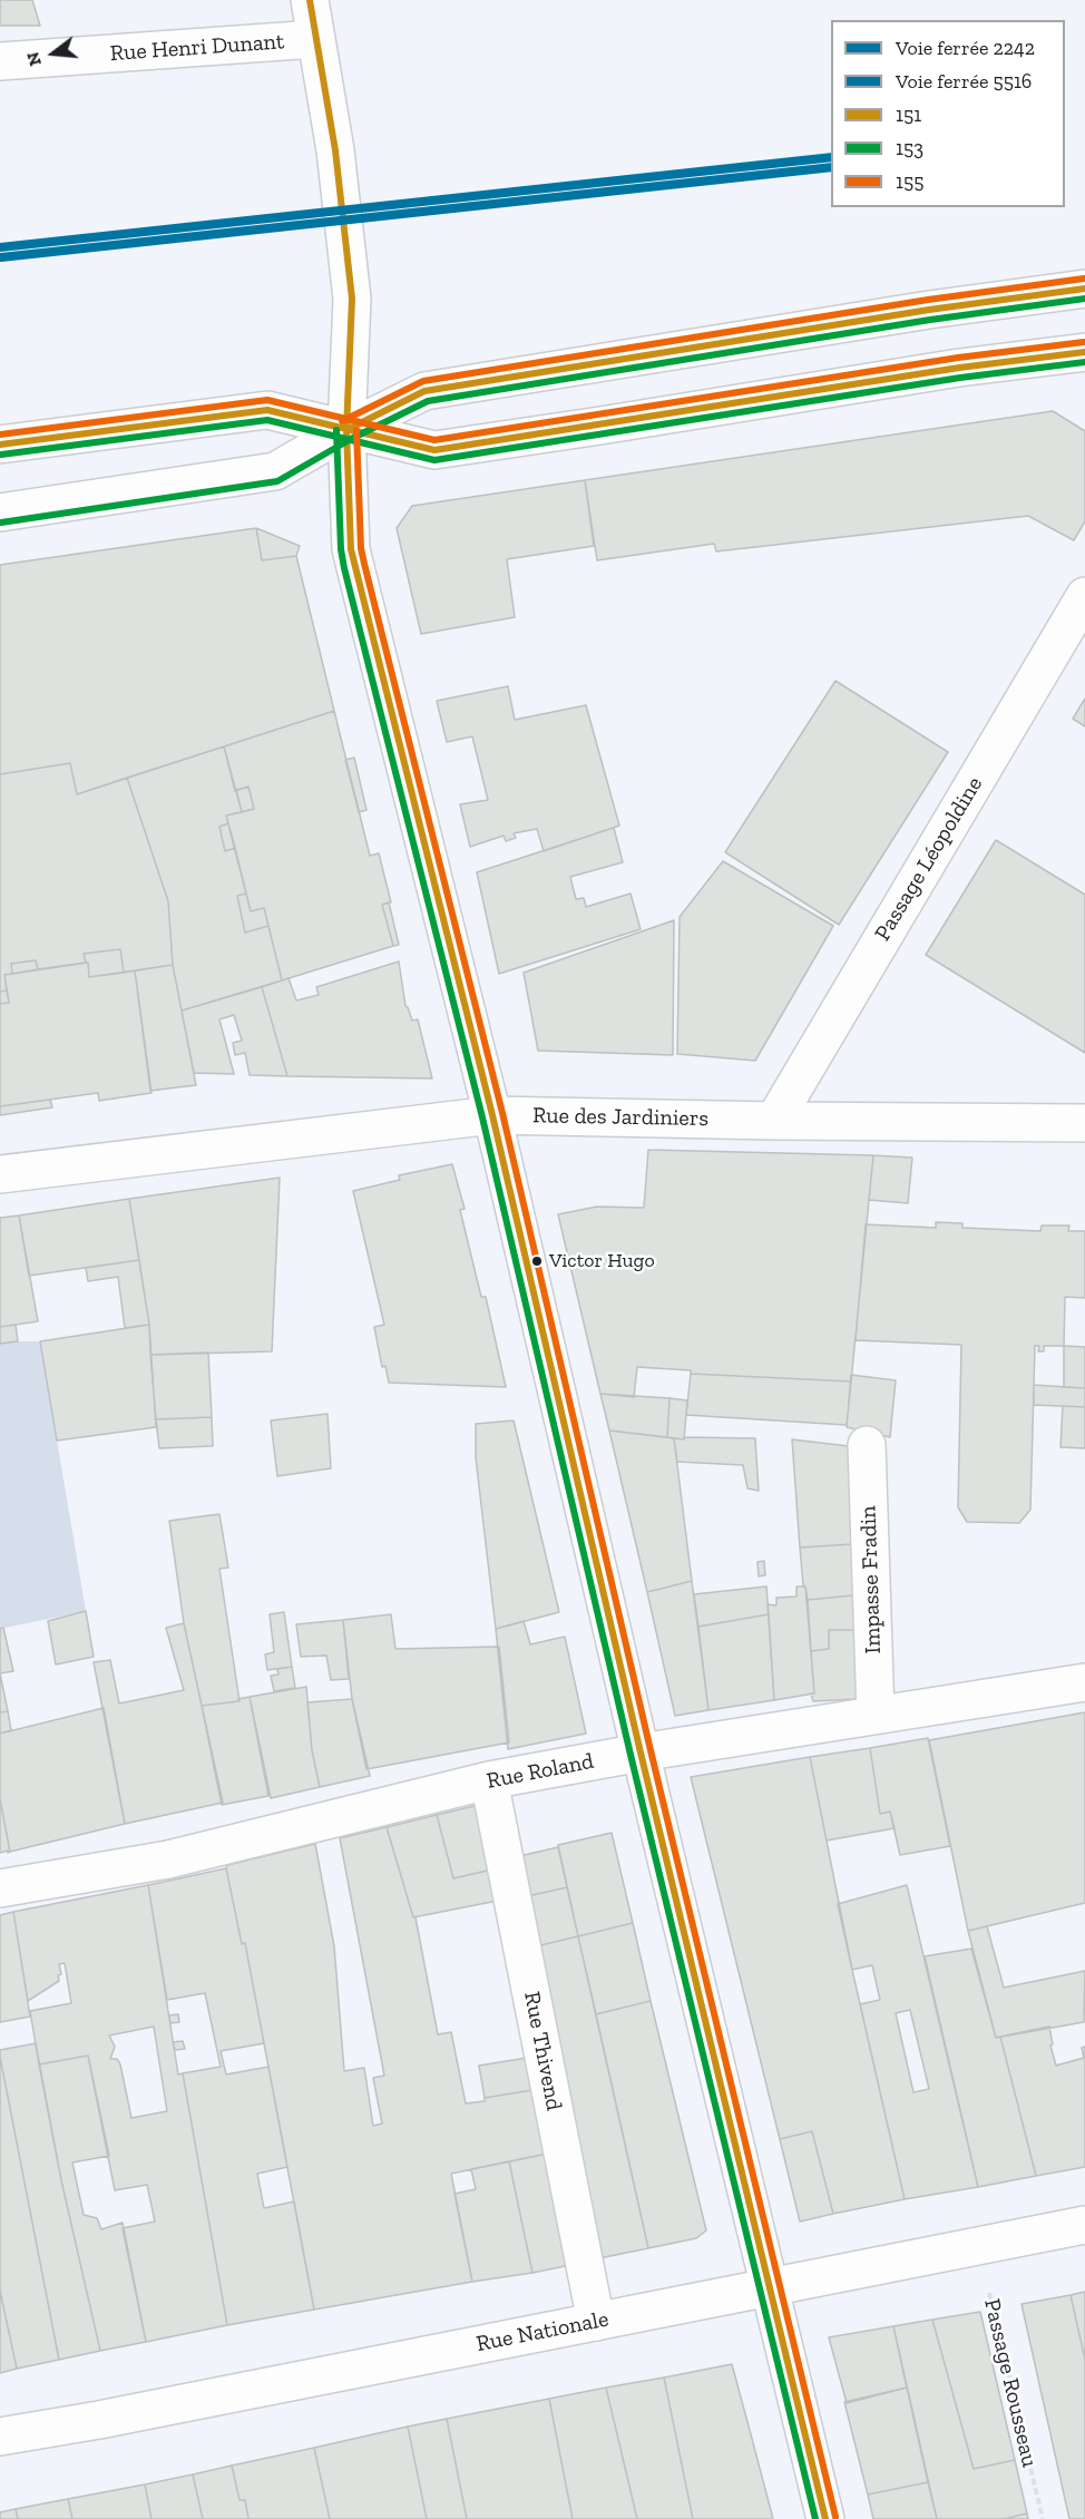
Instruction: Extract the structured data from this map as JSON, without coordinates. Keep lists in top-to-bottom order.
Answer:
{
  "streets": {
    "street": [
      "Rue Henri Dunant",
      "Passage Léopoldine",
      "Rue des Jardiniers",
      "Impasse Fradin",
      "Rue Roland",
      "Rue Thivend",
      "Rue Nationale"
    ],
    "path": ["Passage Rousseau"]
  },
  "crossings": [
    ["Passage Léopoldine", "Rue des Jardiniers"],
    ["Impasse Fradin", "Rue Roland"],
    ["Rue Roland", "Rue Thivend"],
    ["Rue Thivend", "Rue Nationale"],
    ["Rue Nationale", "Passage Rousseau"]
  ],
  "places": ["Victor Hugo"],
  "lines": [
    "transit line 151",
    "rail line 2242",
    "rail line 5516",
    "transit line 155",
    "transit line 153"
  ],
  "legend": [
    "Voie ferrée 2242",
    "Voie ferrée 5516",
    "151",
    "153",
    "155"
  ],
  "north": "left"
}
